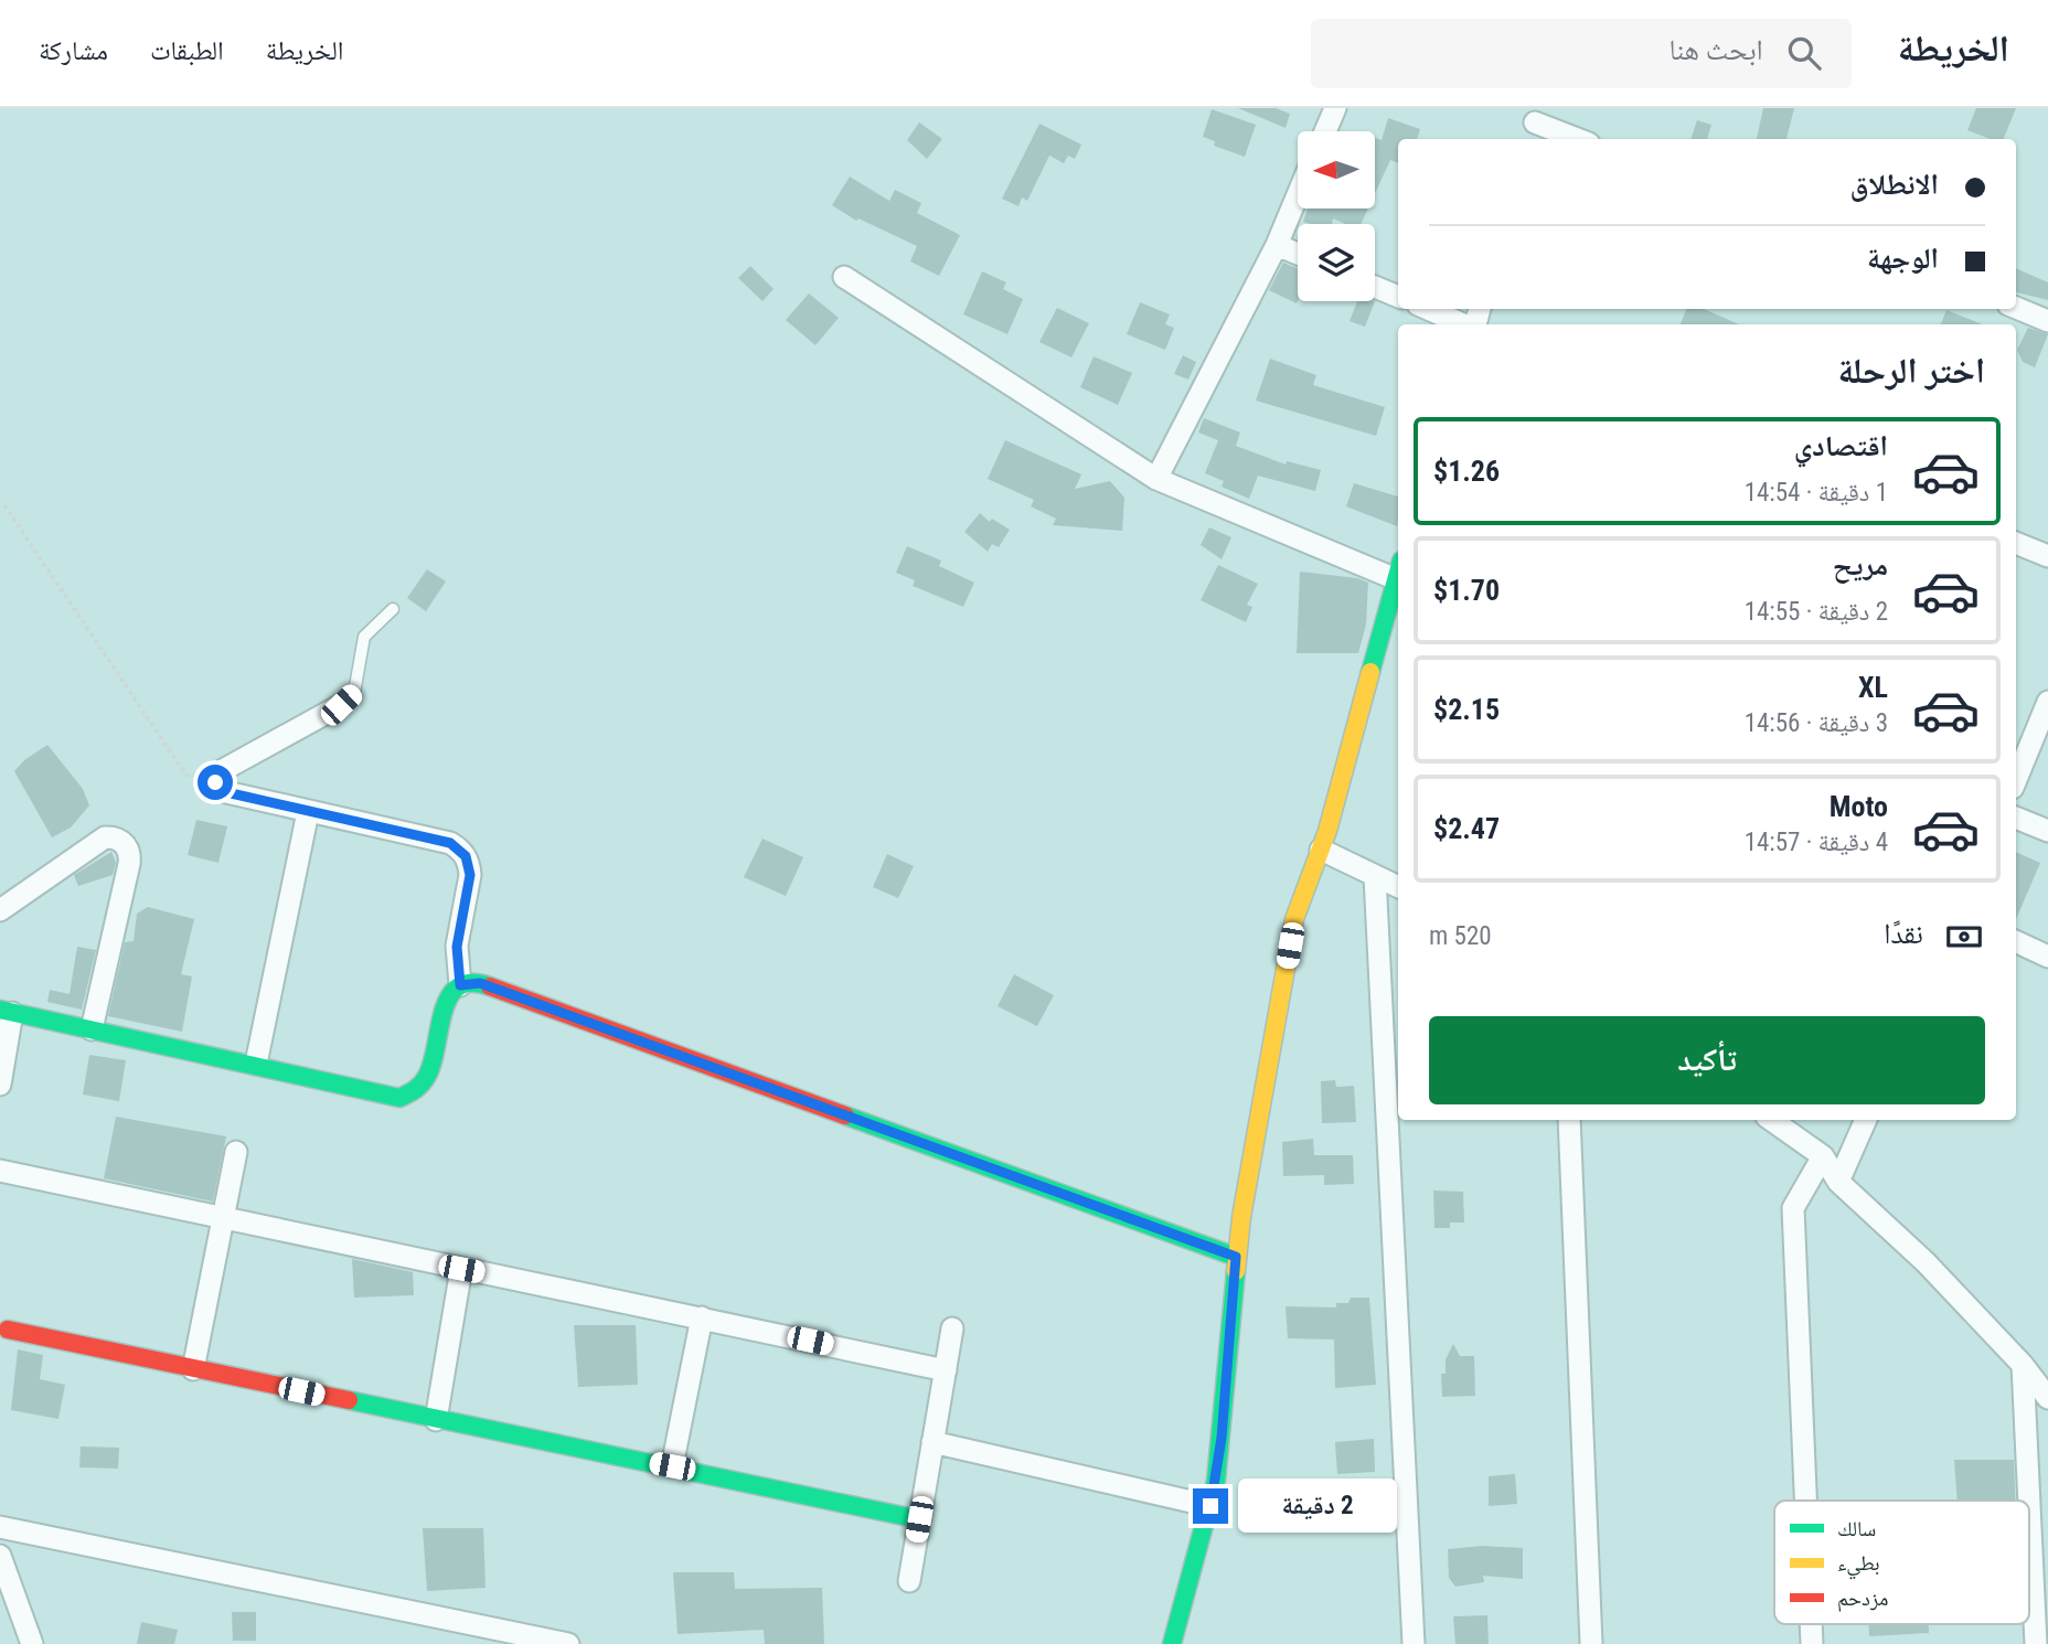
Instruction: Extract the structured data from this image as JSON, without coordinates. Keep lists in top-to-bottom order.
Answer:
{
  "legend": ["سالك", "بطيء", "مزدحم"],
  "north": "left",
  "page": {
    "header": "الخريطة",
    "search": "ابحث هنا",
    "nav": ["الخريطة", "الطبقات", "مشاركة"],
    "banner": ["الانطلاق", "الوجهة"],
    "heading": "اختر الرحلة",
    "list": [
      {
        "name": "اقتصادي",
        "note": "1 دقيقة · 14:54",
        "value": "$1.26"
      },
      {
        "name": "مريح",
        "note": "2 دقيقة · 14:55",
        "value": "$1.70"
      },
      {
        "name": "XL",
        "note": "3 دقيقة · 14:56",
        "value": "$2.15"
      },
      {
        "name": "Moto",
        "note": "4 دقيقة · 14:57",
        "value": "$2.47"
      }
    ],
    "pay": ["نقدًا", "520 m"],
    "buttons": "تأكيد",
    "bubble": "2 دقيقة"
  }
}
